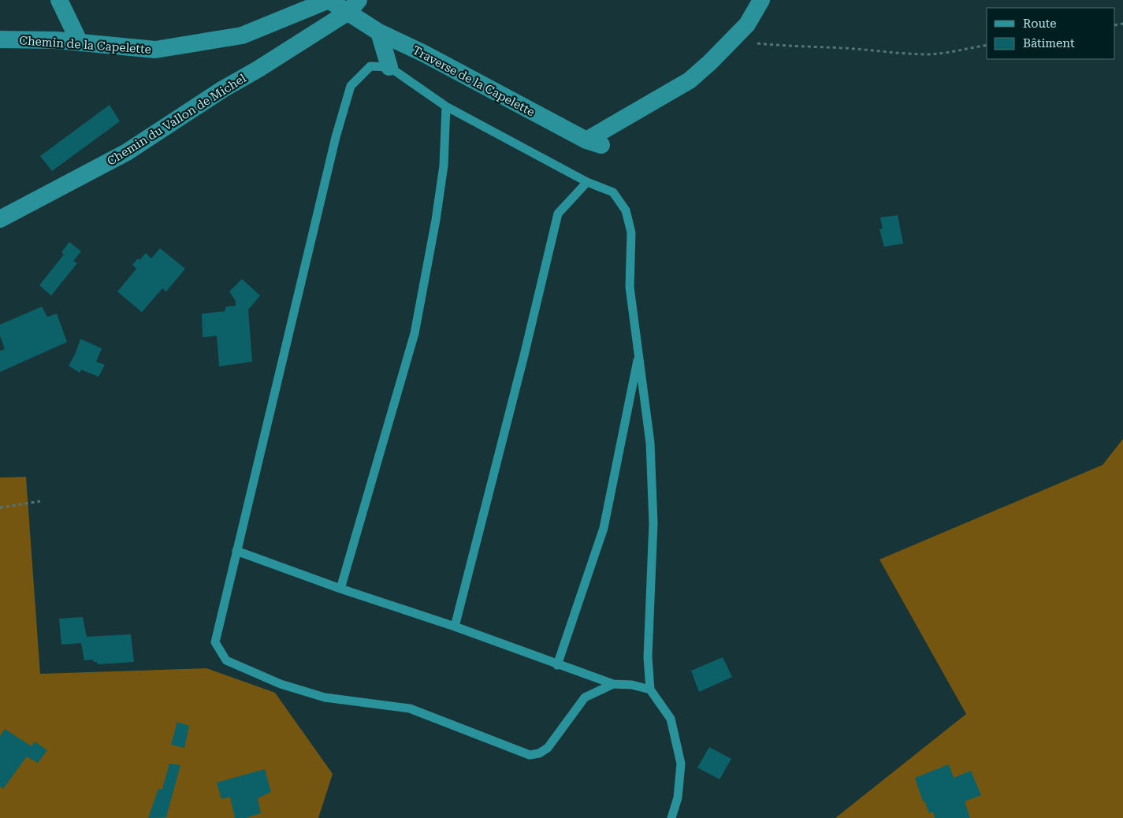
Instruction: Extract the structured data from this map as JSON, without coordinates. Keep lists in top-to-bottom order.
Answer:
{
  "streets": {
    "street": ["Chemin de la Capelette", "Traverse de la Capelette", "Chemin du Vallon de Michel"]
  },
  "crossings": [
    ["Chemin de la Capelette", "Traverse de la Capelette"],
    ["Chemin de la Capelette", "Chemin du Vallon de Michel"],
    ["Traverse de la Capelette", "Chemin du Vallon de Michel"]
  ],
  "legend": ["Route", "Bâtiment"]
}
